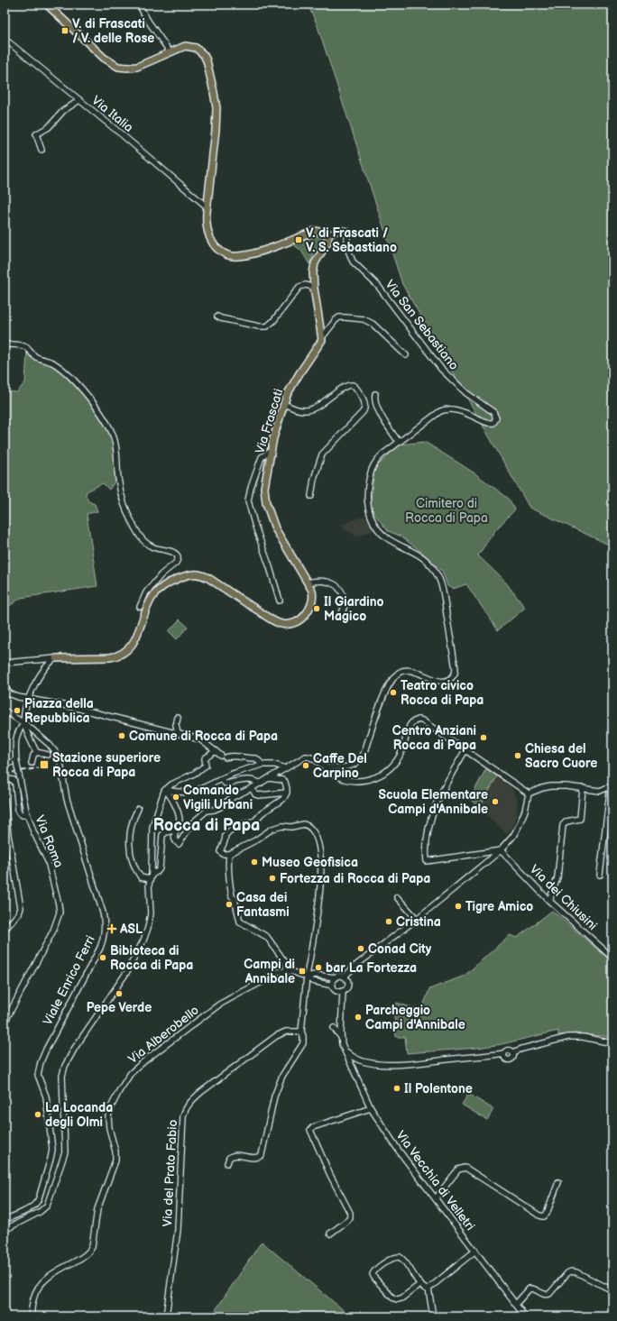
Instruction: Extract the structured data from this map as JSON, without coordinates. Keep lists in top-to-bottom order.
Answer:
{
  "streets": {
    "main road": ["Via Frascati"],
    "street": [
      "Via Italia",
      "Via San Sebastiano",
      "Via Roma",
      "Via dei Chiusini",
      "Viale Enrico Ferri",
      "Via Alberobello",
      "Via del Prato Fabio",
      "Via Vecchia di Velletri"
    ]
  },
  "crossings": [
    ["Via Roma", "Viale Enrico Ferri"]
  ],
  "districts": ["Rocca di Papa"],
  "parks": ["Cimitero di Rocca di Papa"],
  "places": {
    "transit": [
      "V. di Frascati / V. delle Rose",
      "V. di Frascati / V. S. Sebastiano",
      "Stazione superiore Rocca di Papa",
      "Campi di Annibale"
    ],
    "other": [
      "Il Giardino Magico",
      "Teatro civico Rocca di Papa",
      "Piazza della Repubblica",
      "Comune di Rocca di Papa",
      "Centro Anziani Rocca di Papa",
      "Chiesa del Sacro Cuore",
      "Caffe Del Carpino",
      "Comando Vigili Urbani",
      "Scuola Elementare Campi d'Annibale",
      "Museo Geofisica",
      "Fortezza di Rocca di Papa",
      "Casa dei Fantasmi",
      "Tigre Amico",
      "Cristina",
      "Conad City",
      "Bibioteca di Rocca di Papa",
      "bar La Fortezza",
      "Pepe Verde",
      "Parcheggio Campi d'Annibale",
      "Il Polentone",
      "La Locanda degli Olmi"
    ],
    "health": ["ASL"]
  }
}
